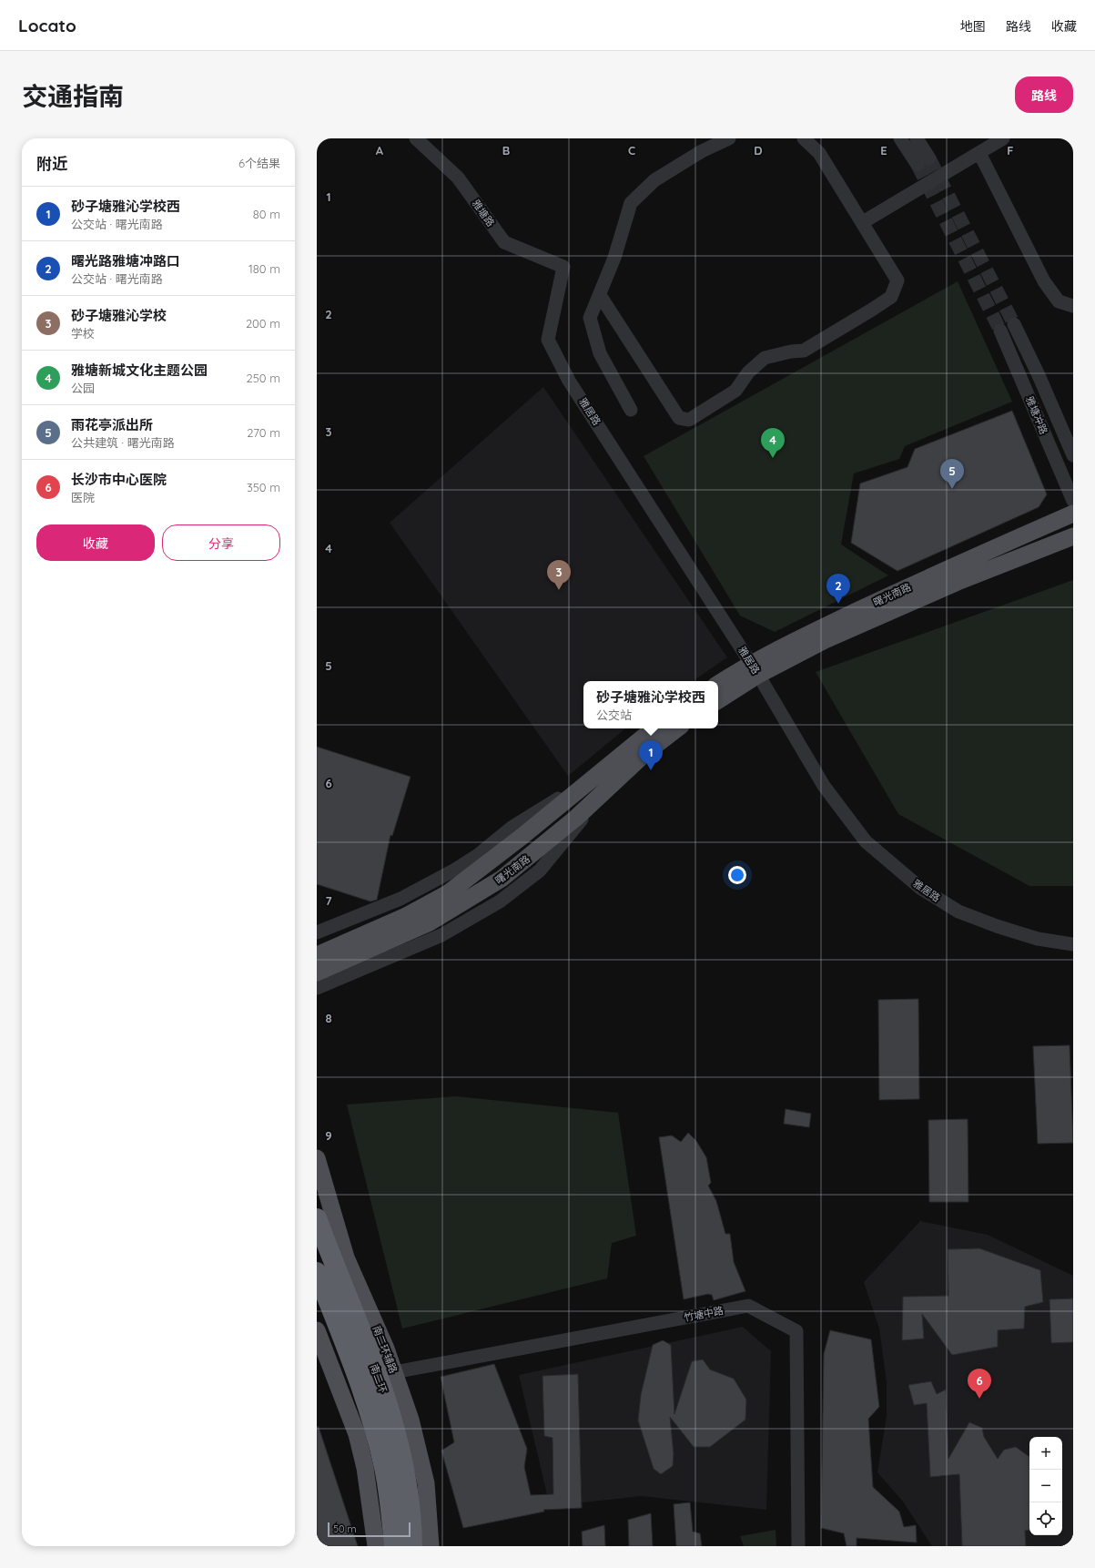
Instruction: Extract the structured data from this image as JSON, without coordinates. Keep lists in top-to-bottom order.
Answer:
{
  "streets": {
    "highway": ["南二环"],
    "main road": ["曙光南路", "南二环辅路"],
    "street": [
      "雅塘路",
      "雅居路",
      "雅塘冲路",
      "竹塘中路"
    ]
  },
  "crossings": [
    ["雅塘路", "雅居路"],
    ["雅居路", "曙光南路"],
    ["竹塘中路", "南二环辅路"]
  ],
  "scale_bar": "50 m",
  "page": {
    "header": "Locato",
    "nav": ["地图", "路线", "收藏"],
    "title": "交通指南",
    "buttons": [
      "路线",
      ["收藏", "分享"]
    ],
    "heading": ["附近", "6个结果"],
    "list": [
      {
        "mark": "1",
        "name": "砂子塘雅沁学校西",
        "note": "公交站 · 曙光南路",
        "value": "80 m"
      },
      {
        "mark": "2",
        "name": "曙光路雅塘冲路口",
        "note": "公交站 · 曙光南路",
        "value": "180 m"
      },
      {
        "mark": "3",
        "name": "砂子塘雅沁学校",
        "note": "学校",
        "value": "200 m"
      },
      {
        "mark": "4",
        "name": "雅塘新城文化主题公园",
        "note": "公园",
        "value": "250 m"
      },
      {
        "mark": "5",
        "name": "雨花亭派出所",
        "note": "公共建筑 · 曙光南路",
        "value": "270 m"
      },
      {
        "mark": "6",
        "name": "长沙市中心医院",
        "note": "医院",
        "value": "350 m"
      }
    ],
    "pins": [
      "4",
      "5",
      "3",
      "2",
      "1",
      "6"
    ],
    "popup": ["砂子塘雅沁学校西", "公交站"],
    "map_buttons": ["+", "−"],
    "scale": "50 m"
  },
  "grid": {
    "columns": [
      "A",
      "B",
      "C",
      "D",
      "E",
      "F"
    ],
    "rows": [
      "1",
      "2",
      "3",
      "4",
      "5",
      "6",
      "7",
      "8",
      "9"
    ]
  }
}
